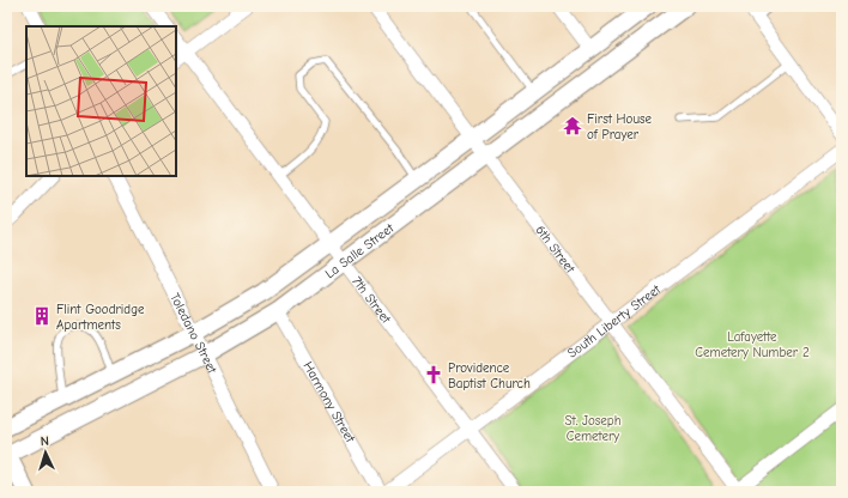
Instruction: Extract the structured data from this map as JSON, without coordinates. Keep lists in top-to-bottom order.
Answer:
{
  "streets": {
    "street": [
      "6th Street",
      "La Salle Street",
      "7th Street",
      "South Liberty Street",
      "Toledano Street",
      "Harmony Street"
    ]
  },
  "crossings": [
    ["6th Street", "La Salle Street"],
    ["6th Street", "South Liberty Street"],
    ["La Salle Street", "7th Street"],
    ["La Salle Street", "Toledano Street"],
    ["La Salle Street", "Harmony Street"],
    ["7th Street", "South Liberty Street"]
  ],
  "parks": ["Lafayette Cemetery Number 2", "St. Joseph Cemetery"],
  "places": {
    "temple": ["First House of Prayer"],
    "building": ["Flint Goodridge Apartments"],
    "church": ["Providence Baptist Church"]
  },
  "north": "top"
}
